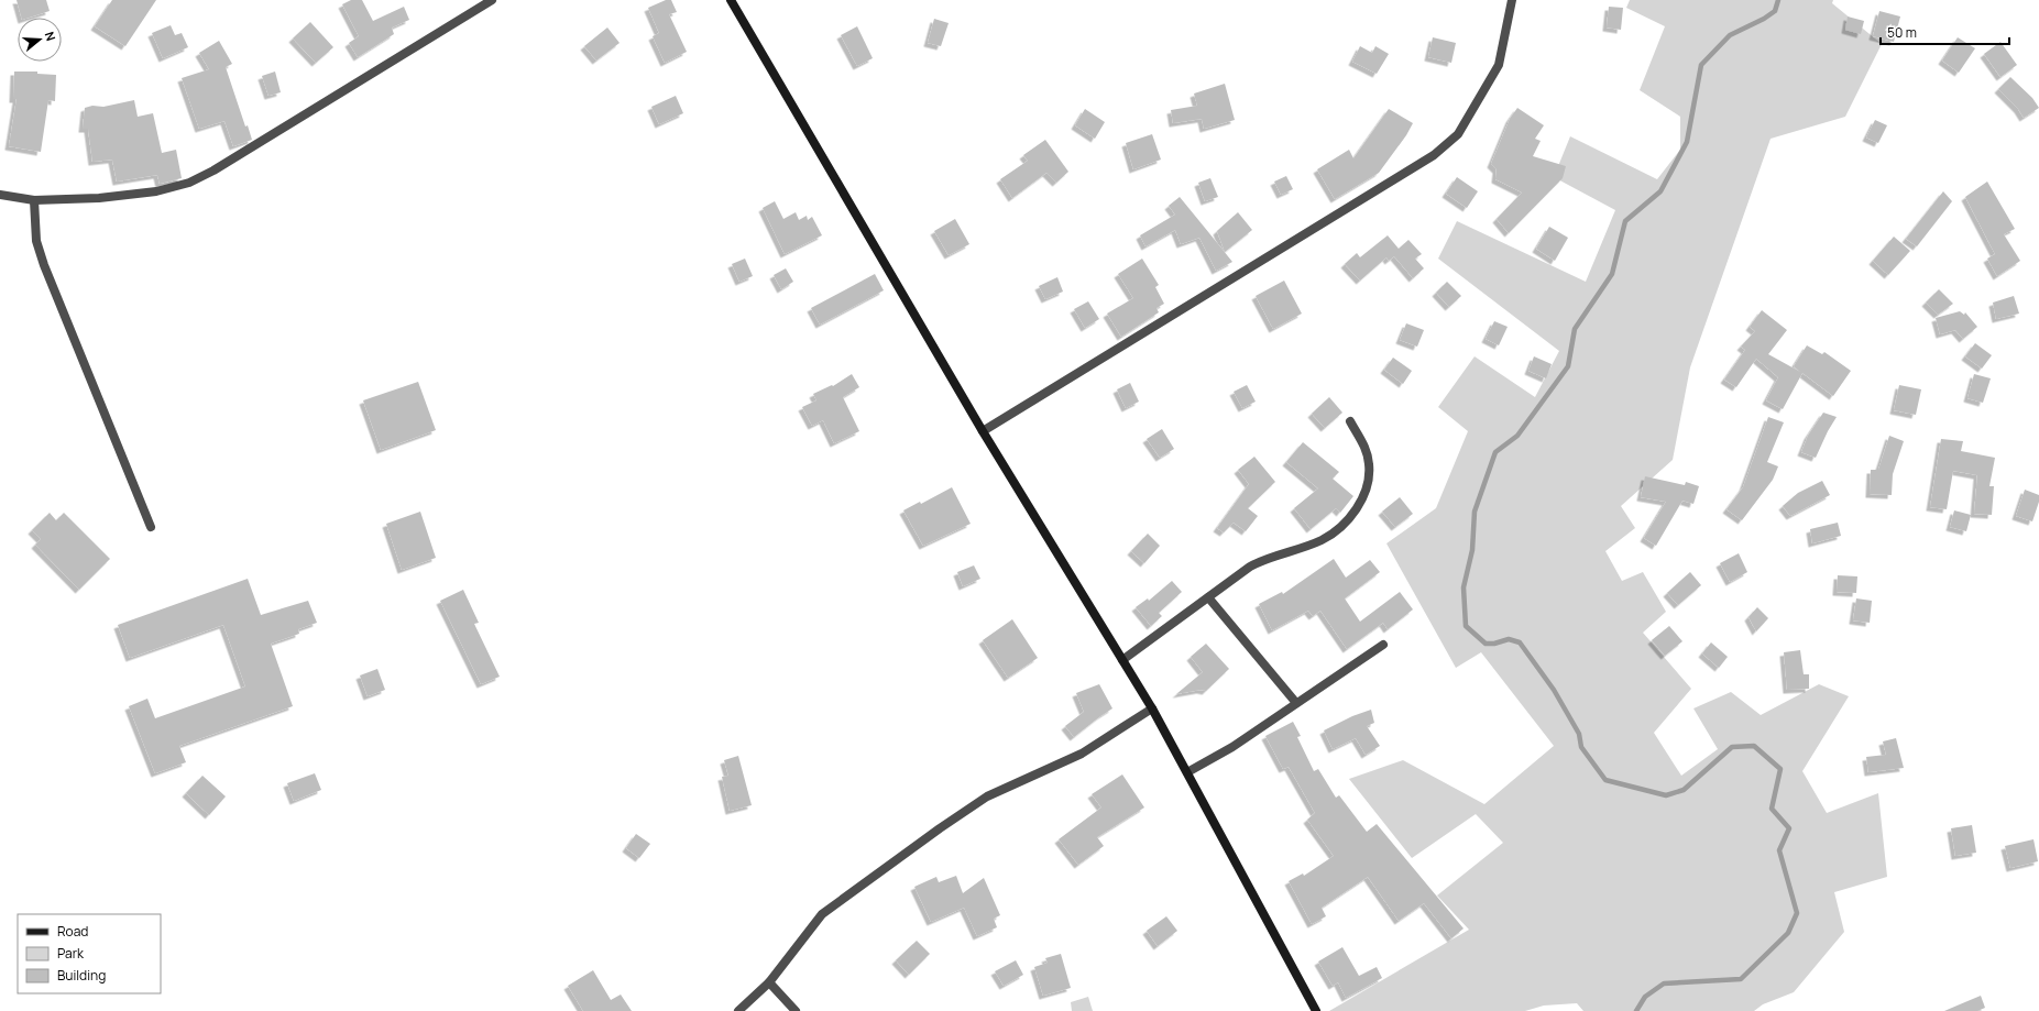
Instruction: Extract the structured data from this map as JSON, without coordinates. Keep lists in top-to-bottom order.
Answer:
{
  "legend": ["Road", "Park", "Building"],
  "scale_bar": "50 m",
  "north": "right"
}
